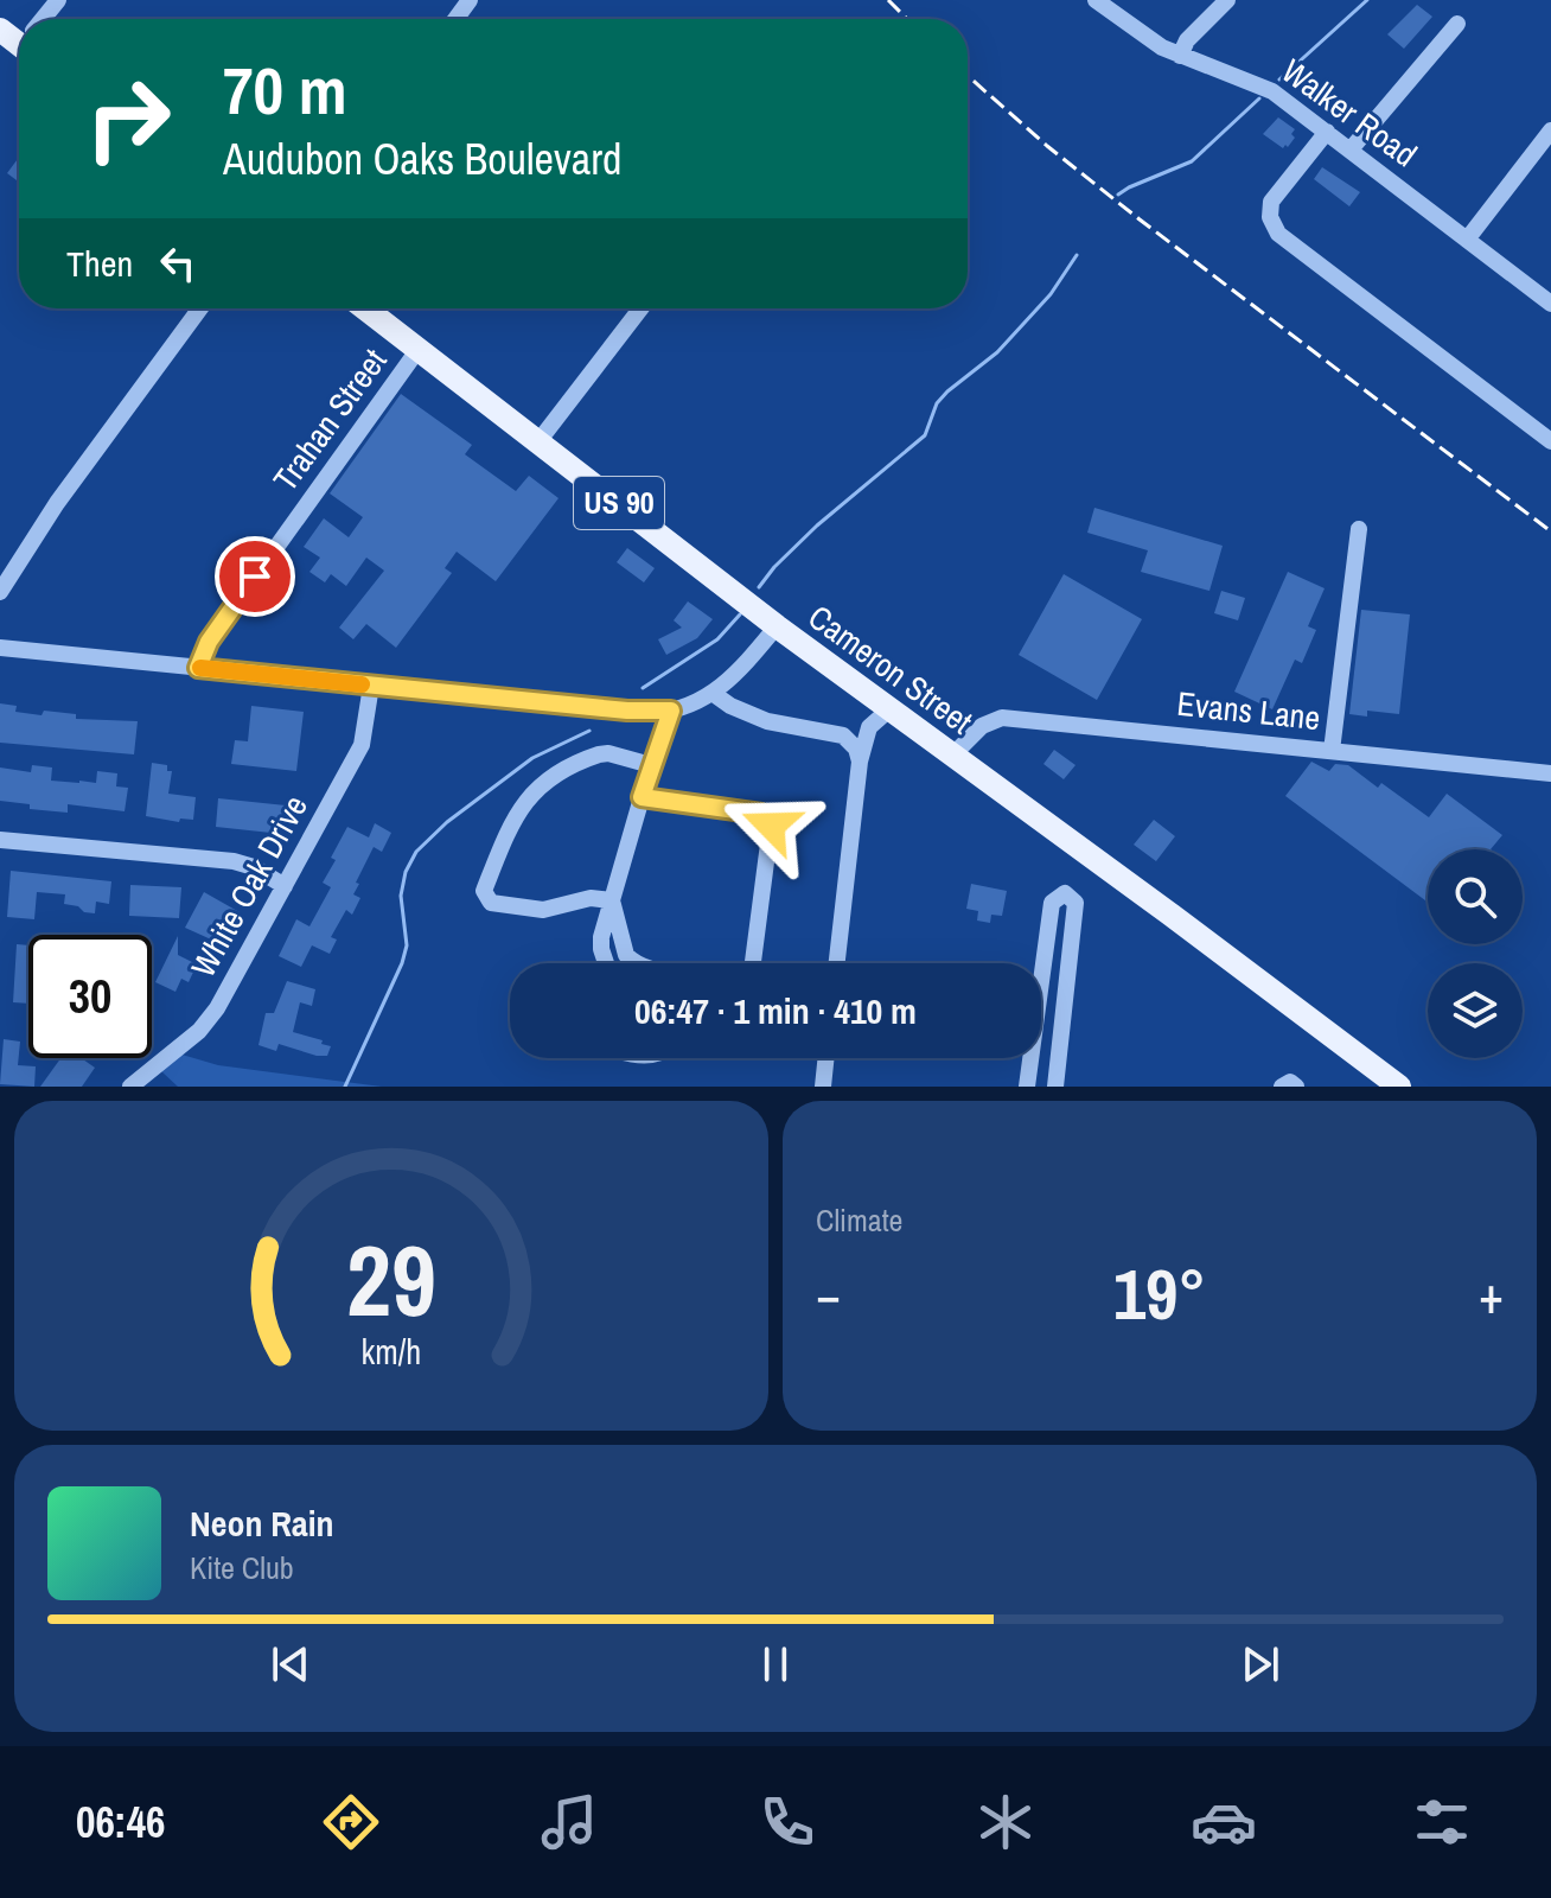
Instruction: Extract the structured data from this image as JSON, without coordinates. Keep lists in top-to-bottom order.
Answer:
{
  "streets": {
    "main road": ["US 90", "Cameron Street"],
    "street": [
      "Walker Road",
      "Trahan Street",
      "Evans Lane",
      "White Oak Drive"
    ]
  },
  "crossings": [
    ["Trahan Street", "Cameron Street"],
    ["Cameron Street", "Evans Lane"]
  ],
  "page": {
    "turn": ["70 m", "Audubon Oaks Boulevard"],
    "then": "Then",
    "limit": "30",
    "trip": "06:47 · 1 min · 410 m",
    "tile": "Climate",
    "heat": ["−", "19°", "+"],
    "song": ["Neon Rain", "Kite Club"],
    "tabs": "06:46",
    "gauge": ["29", "km/h"]
  }
}
